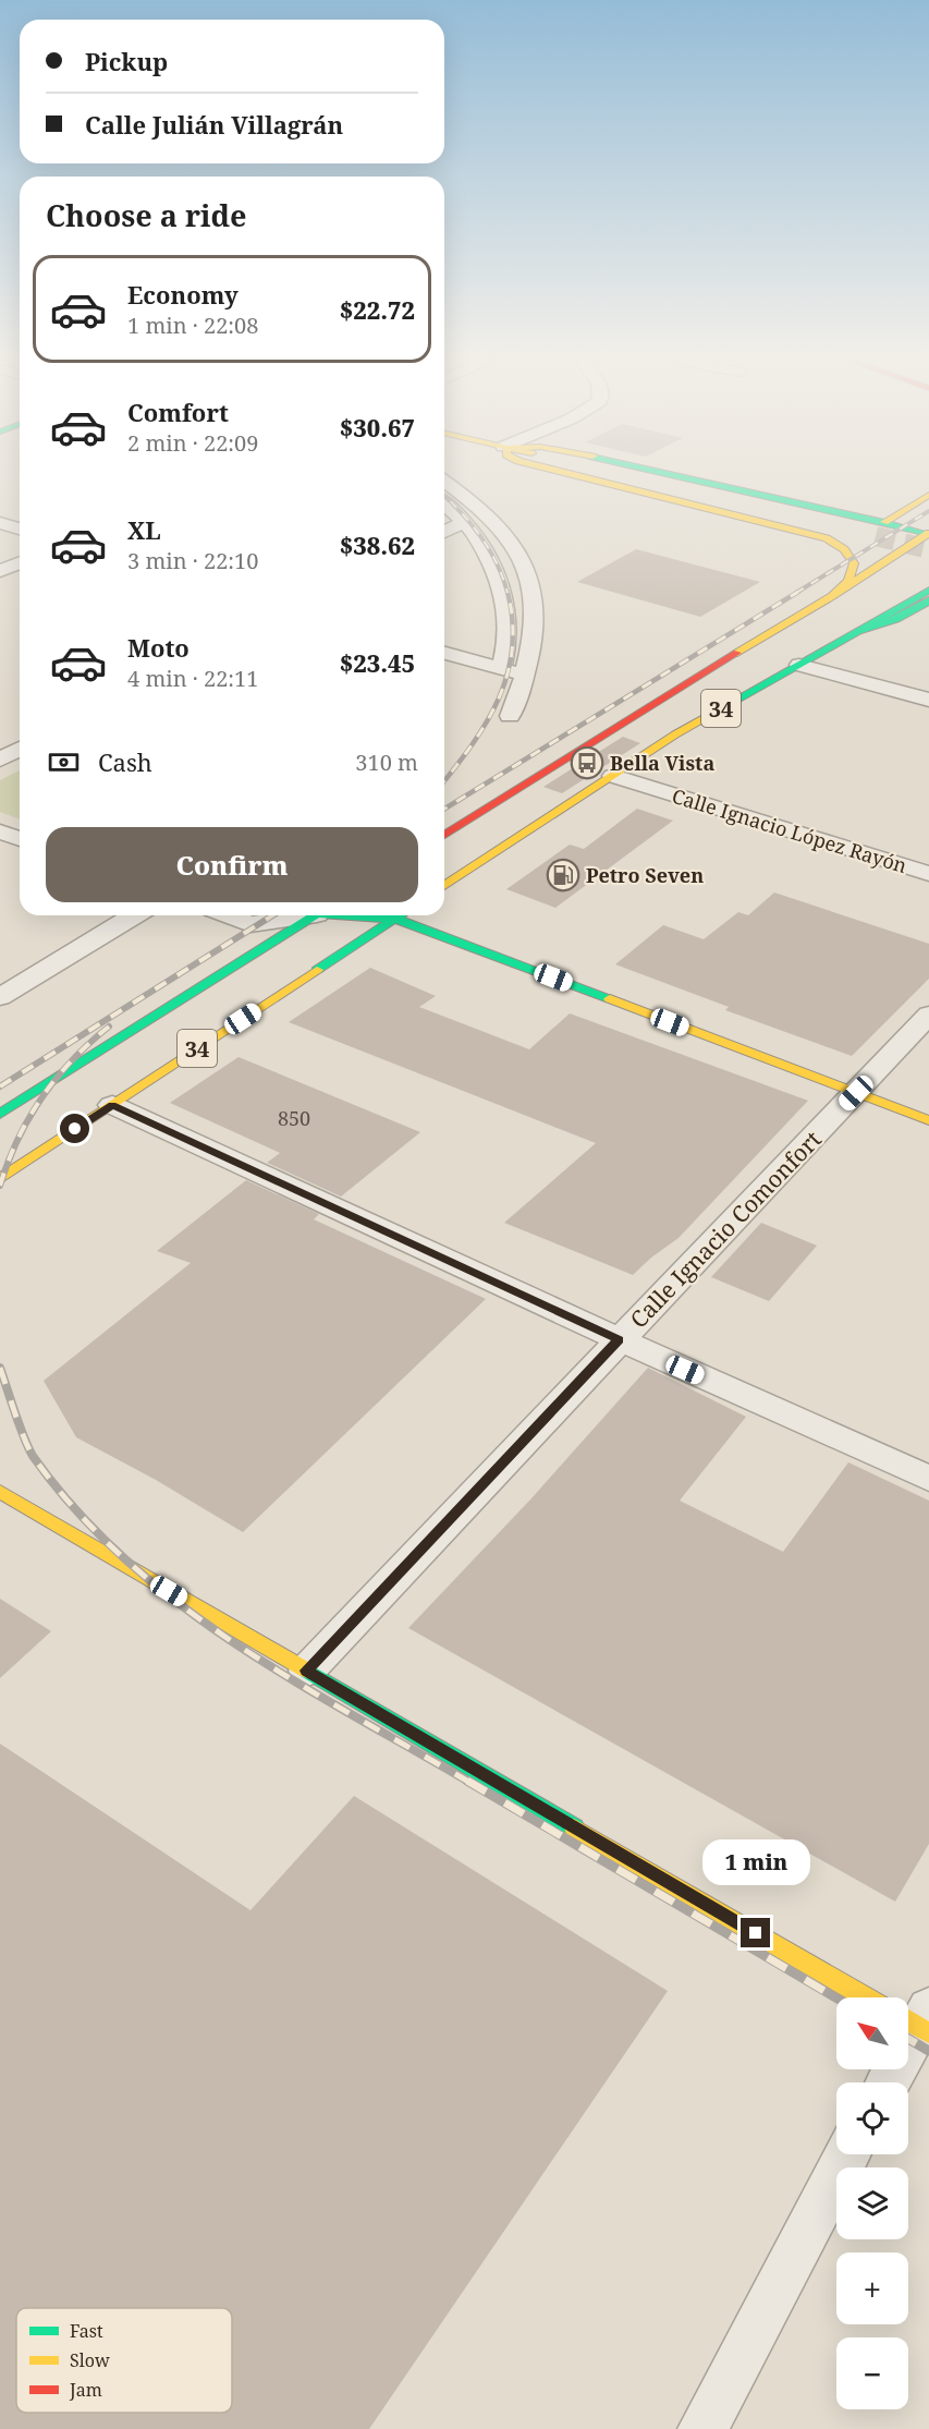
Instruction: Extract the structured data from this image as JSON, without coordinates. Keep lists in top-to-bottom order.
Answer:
{
  "streets": {
    "main road": ["34"],
    "street": ["Calle Ignacio López Rayón", "Calle Ignacio Comonfort"]
  },
  "crossings": [
    ["34", "Calle Ignacio López Rayón"]
  ],
  "places": {
    "bus stop": ["Bella Vista"],
    "fuel station": ["Petro Seven"]
  },
  "house_numbers": ["850"],
  "legend": ["Fast", "Slow", "Jam"],
  "north": "top left",
  "page": {
    "banner": ["Pickup", "Calle Julián Villagrán"],
    "heading": "Choose a ride",
    "list": [
      {
        "name": "Economy",
        "note": "1 min · 22:08",
        "value": "$22.72"
      },
      {
        "name": "Comfort",
        "note": "2 min · 22:09",
        "value": "$30.67"
      },
      {
        "name": "XL",
        "note": "3 min · 22:10",
        "value": "$38.62"
      },
      {
        "name": "Moto",
        "note": "4 min · 22:11",
        "value": "$23.45"
      }
    ],
    "pay": ["Cash", "310 m"],
    "buttons": "Confirm",
    "bubble": "1 min",
    "map_buttons": ["+", "−"]
  }
}
